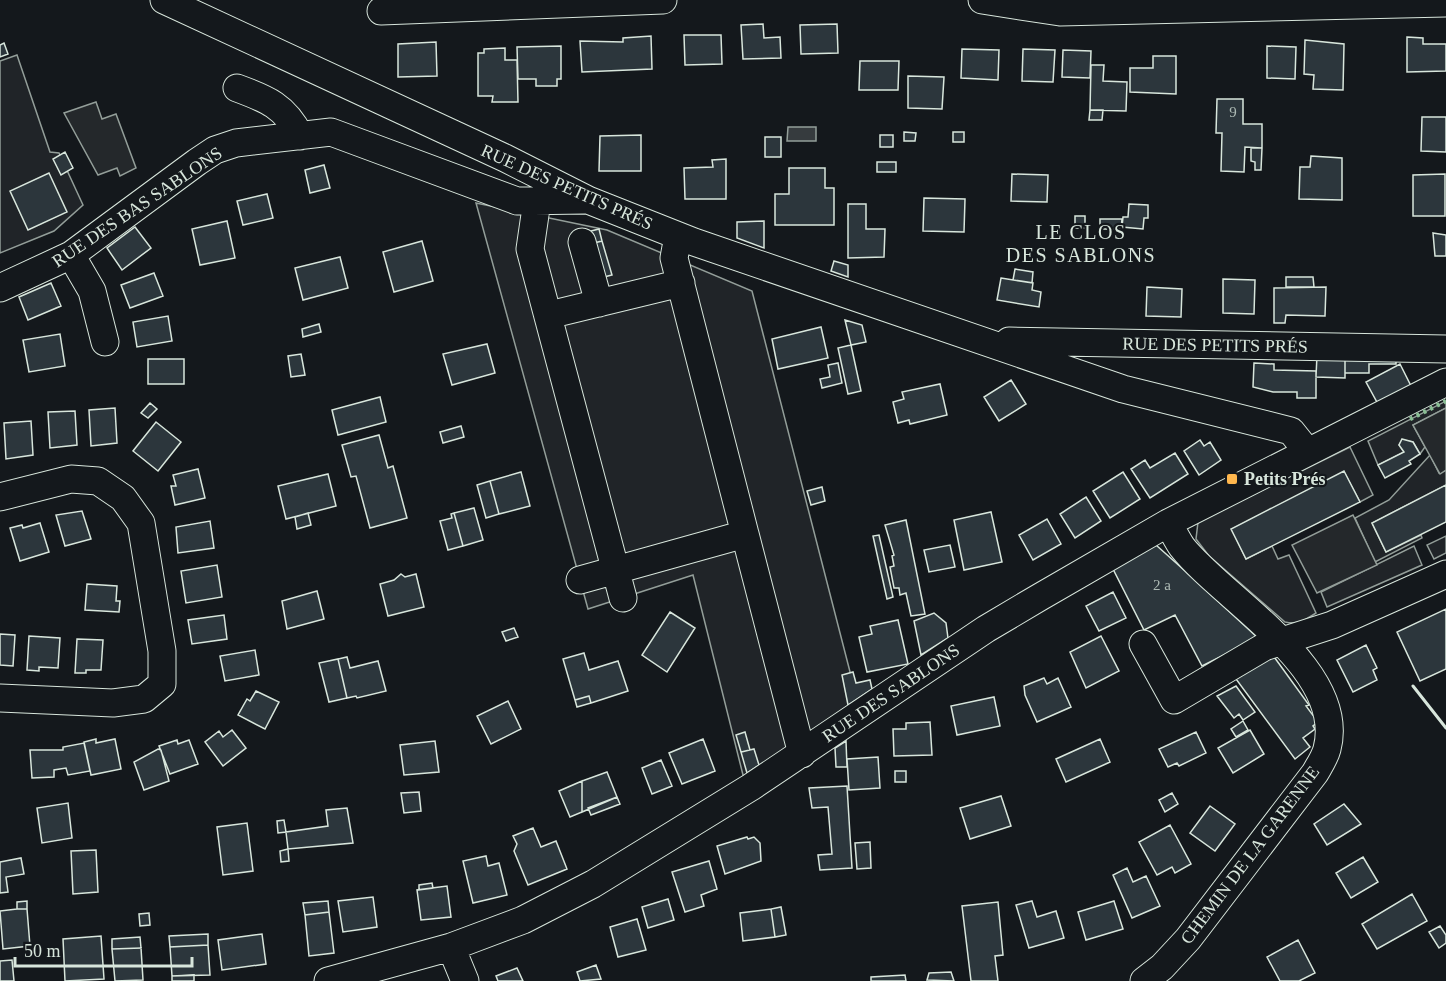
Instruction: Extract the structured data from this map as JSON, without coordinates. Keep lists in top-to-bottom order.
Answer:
{
  "streets": {
    "street": [
      "RUE DES PETITS PRÉS",
      "RUE DES BAS SABLONS",
      "RUE DES SABLONS",
      "CHEMIN DE LA GARENNE"
    ]
  },
  "crossings": [
    ["RUE DES PETITS PRÉS", "RUE DES BAS SABLONS"],
    ["RUE DES PETITS PRÉS", "RUE DES SABLONS"],
    ["RUE DES SABLONS", "CHEMIN DE LA GARENNE"]
  ],
  "districts": ["LE CLOS DES SABLONS"],
  "places": {
    "transit": ["Petits Prés"]
  },
  "house_numbers": ["9", "2 a"],
  "scale_bar": "50 m"
}
